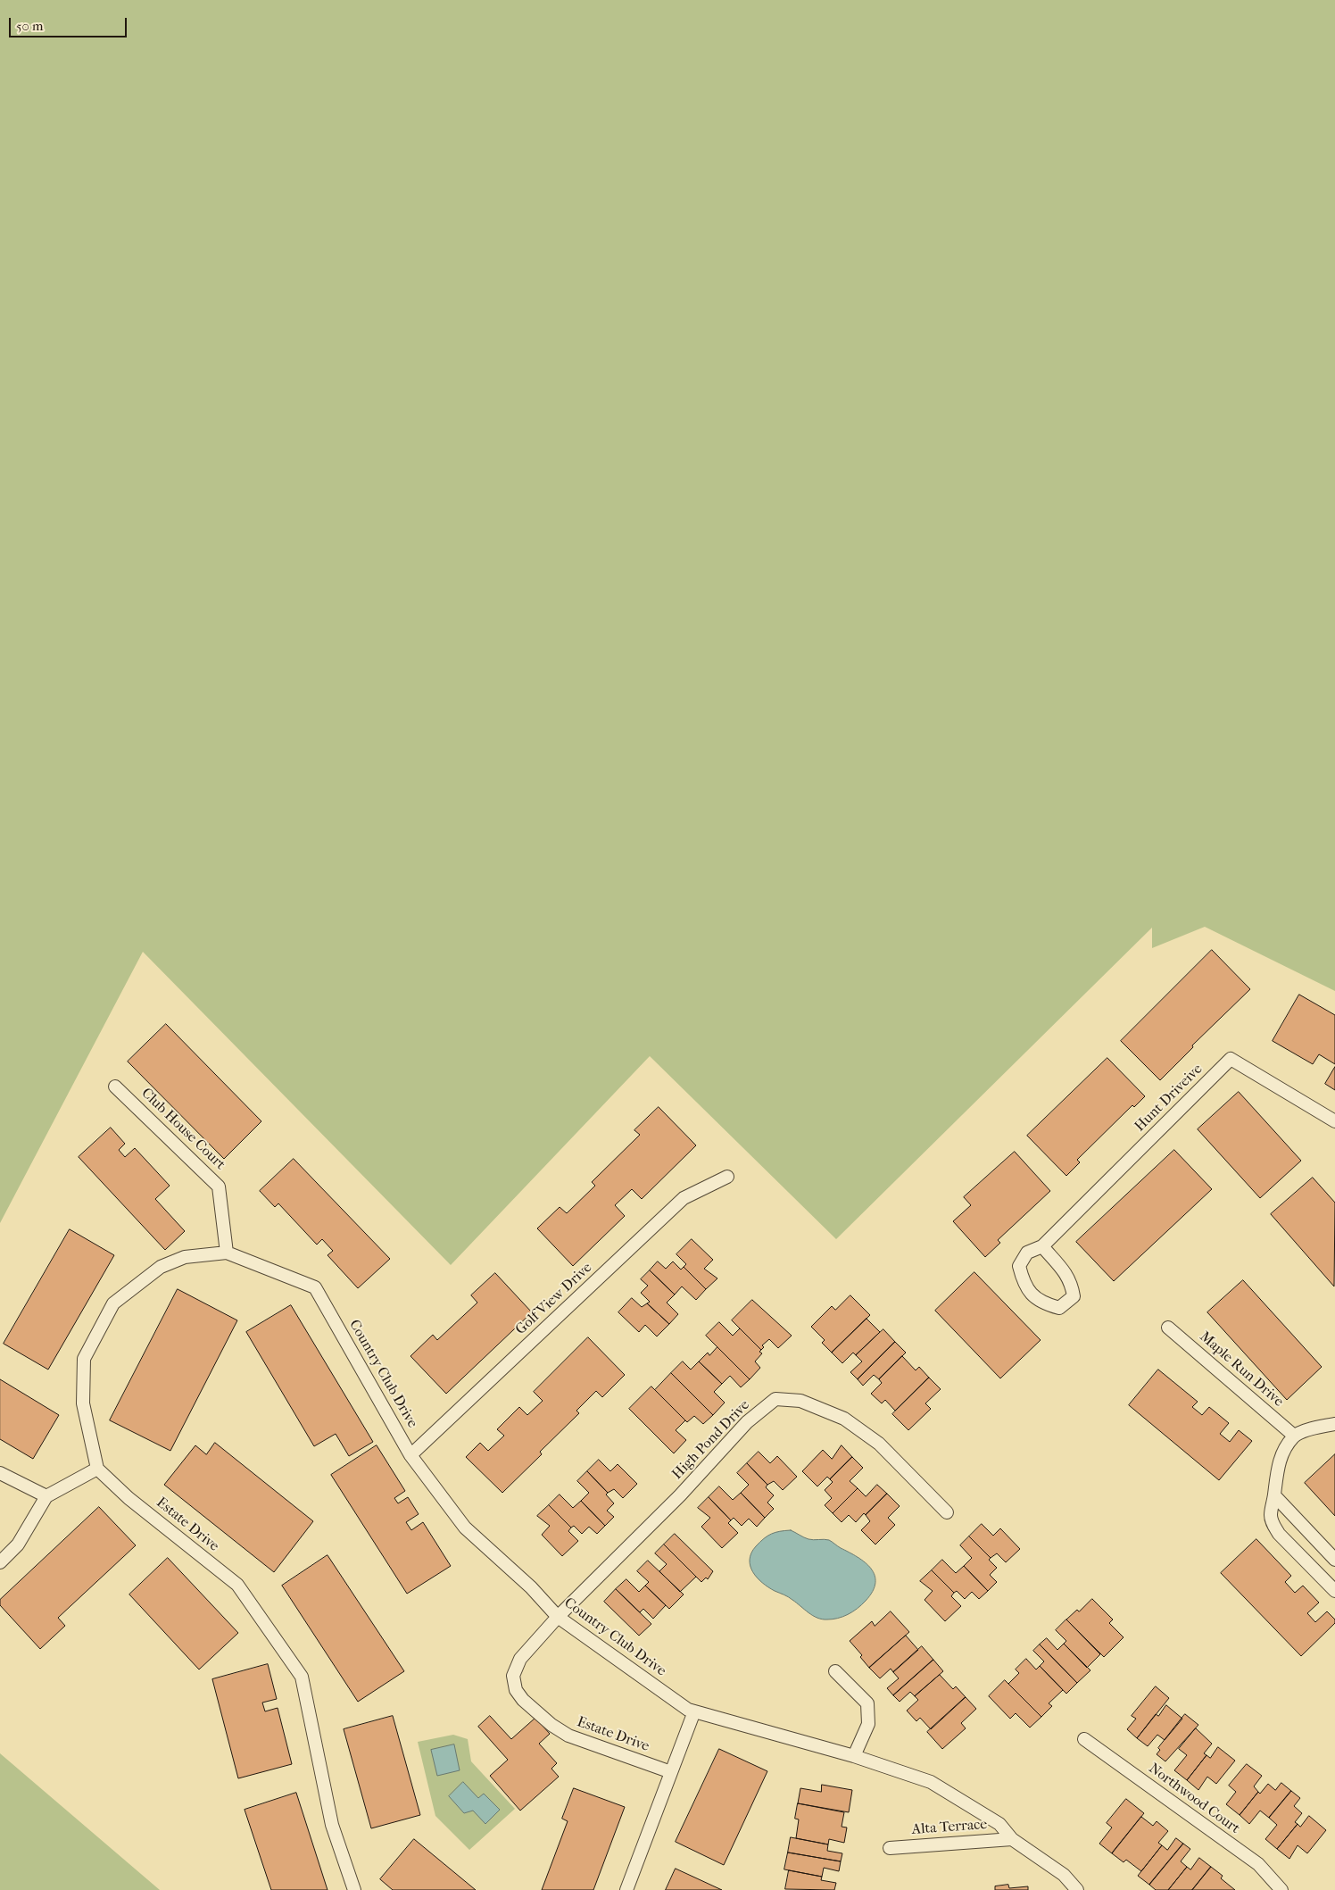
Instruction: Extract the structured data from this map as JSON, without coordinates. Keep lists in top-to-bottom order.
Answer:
{
  "streets": {
    "street": [
      "Hunt Driveive",
      "Club House Court",
      "Golf View Drive",
      "Maple Run Drive",
      "Country Club Drive",
      "High Pond Drive",
      "Estate Drive",
      "Northwood Court",
      "Alta Terrace"
    ]
  },
  "crossings": [
    ["Club House Court", "Country Club Drive"],
    ["Golf View Drive", "Country Club Drive"],
    ["Country Club Drive", "High Pond Drive"],
    ["Country Club Drive", "Estate Drive"],
    ["Country Club Drive", "Alta Terrace"],
    ["High Pond Drive", "Estate Drive"]
  ],
  "scale_bar": "50 m"
}
